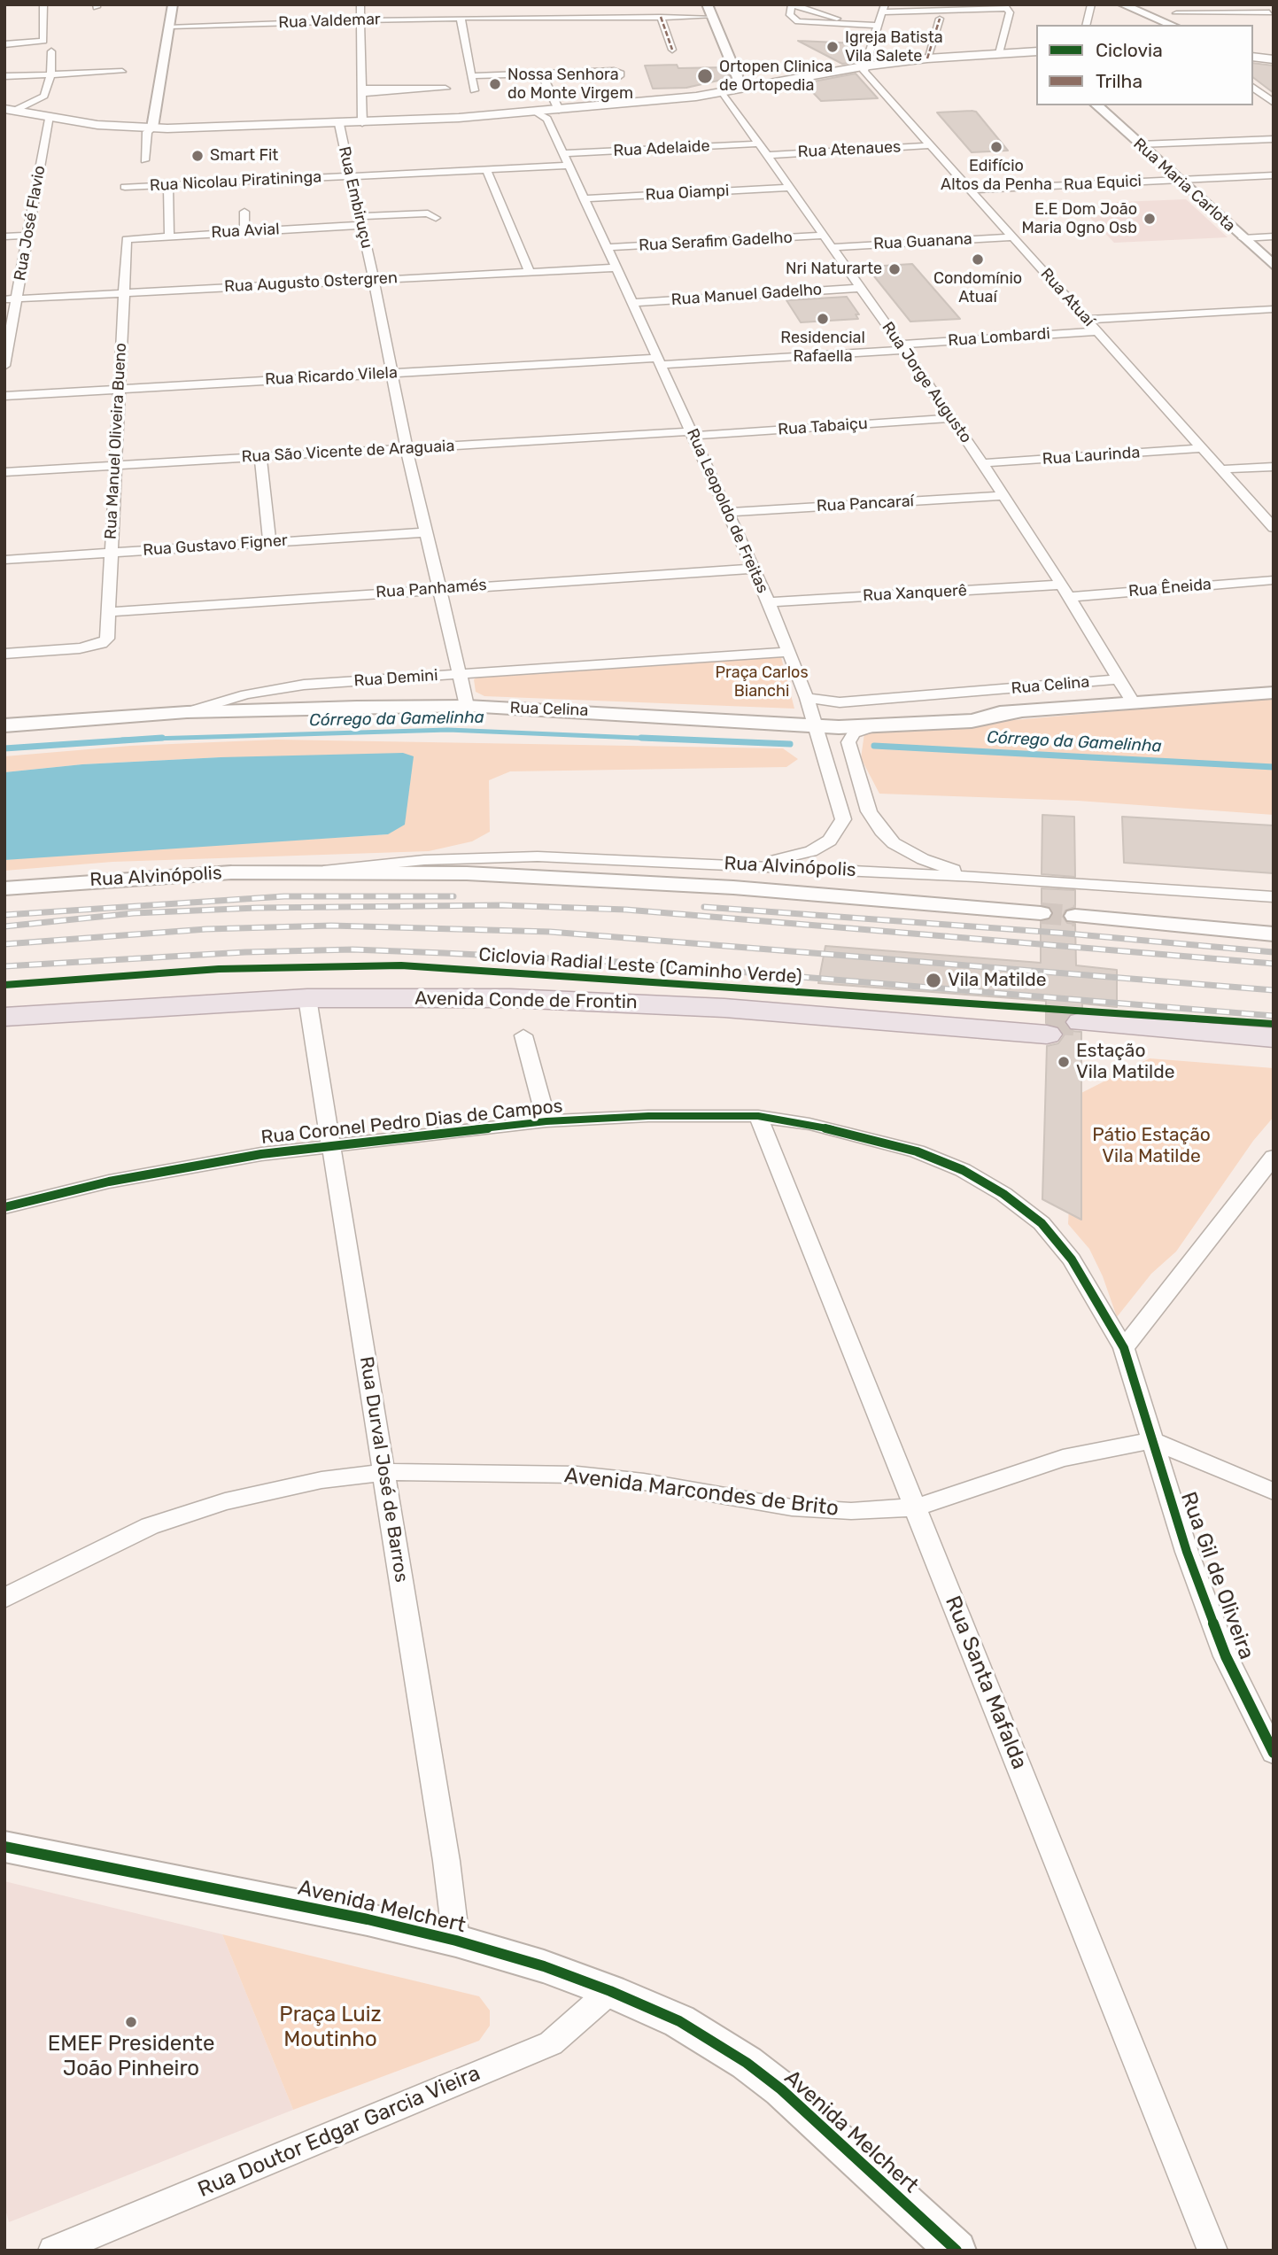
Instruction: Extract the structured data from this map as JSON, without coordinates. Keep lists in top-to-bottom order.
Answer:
{
  "streets": {
    "highway": ["Avenida Conde de Frontin"],
    "street": [
      "Rua Valdemar",
      "Rua Adelaide",
      "Rua Atenaues",
      "Rua Nicolau Piratininga",
      "Rua Equici",
      "Rua Maria Carlota",
      "Rua Oiampi",
      "Rua Embiruçu",
      "Rua José Flavio",
      "Rua Avial",
      "Rua Serafim Gadelho",
      "Rua Guanana",
      "Rua Augusto Ostergren",
      "Rua Manuel Gadelho",
      "Rua Atuaí",
      "Rua Lombardi",
      "Rua Ricardo Vilela",
      "Rua Jorge Augusto",
      "Rua Tabaiçu",
      "Rua Manuel Oliveira Bueno",
      "Rua São Vicente de Araguaia",
      "Rua Laurinda",
      "Rua Pancaraí",
      "Rua Leopoldo de Freitas",
      "Rua Gustavo Figner",
      "Rua Êneida",
      "Rua Panhamés",
      "Rua Xanquerê",
      "Rua Demini",
      "Rua Celina",
      "Rua Alvinópolis",
      "Rua Coronel Pedro Dias de Campos",
      "Rua Durval José de Barros",
      "Avenida Marcondes de Brito",
      "Rua Gil de Oliveira",
      "Rua Santa Mafalda",
      "Avenida Melchert",
      "Rua Doutor Edgar Garcia Vieira"
    ],
    "cycle path": ["Ciclovia Radial Leste (Caminho Verde)"]
  },
  "crossings": [
    ["Rua Adelaide", "Rua Jorge Augusto"],
    ["Rua Adelaide", "Rua Leopoldo de Freitas"],
    ["Rua Atenaues", "Rua Atuaí"],
    ["Rua Atenaues", "Rua Jorge Augusto"],
    ["Rua Nicolau Piratininga", "Rua Embiruçu"],
    ["Rua Nicolau Piratininga", "Rua Leopoldo de Freitas"],
    ["Rua Equici", "Rua Maria Carlota"],
    ["Rua Equici", "Rua Atuaí"],
    ["Rua Oiampi", "Rua Jorge Augusto"],
    ["Rua Oiampi", "Rua Leopoldo de Freitas"],
    ["Rua Embiruçu", "Rua Avial"],
    ["Rua Embiruçu", "Rua Augusto Ostergren"],
    ["Rua Embiruçu", "Rua Ricardo Vilela"],
    ["Rua Embiruçu", "Rua São Vicente de Araguaia"],
    ["Rua Embiruçu", "Rua Gustavo Figner"],
    ["Rua Embiruçu", "Rua Panhamés"],
    ["Rua Embiruçu", "Rua Demini"],
    ["Rua Embiruçu", "Rua Celina"],
    ["Rua José Flavio", "Rua Augusto Ostergren"],
    ["Rua Avial", "Rua Manuel Oliveira Bueno"],
    ["Rua Serafim Gadelho", "Rua Jorge Augusto"],
    ["Rua Serafim Gadelho", "Rua Leopoldo de Freitas"],
    ["Rua Guanana", "Rua Atuaí"],
    ["Rua Guanana", "Rua Jorge Augusto"],
    ["Rua Augusto Ostergren", "Rua Manuel Oliveira Bueno"],
    ["Rua Augusto Ostergren", "Rua Leopoldo de Freitas"],
    ["Rua Manuel Gadelho", "Rua Jorge Augusto"],
    ["Rua Manuel Gadelho", "Rua Leopoldo de Freitas"],
    ["Rua Atuaí", "Rua Lombardi"],
    ["Rua Atuaí", "Rua Laurinda"],
    ["Rua Lombardi", "Rua Ricardo Vilela"],
    ["Rua Lombardi", "Rua Jorge Augusto"],
    ["Rua Lombardi", "Rua Leopoldo de Freitas"],
    ["Rua Ricardo Vilela", "Rua Manuel Oliveira Bueno"],
    ["Rua Ricardo Vilela", "Rua Leopoldo de Freitas"],
    ["Rua Jorge Augusto", "Rua Tabaiçu"],
    ["Rua Jorge Augusto", "Rua Laurinda"],
    ["Rua Jorge Augusto", "Rua Pancaraí"],
    ["Rua Jorge Augusto", "Rua Êneida"],
    ["Rua Jorge Augusto", "Rua Xanquerê"],
    ["Rua Jorge Augusto", "Rua Celina"],
    ["Rua Tabaiçu", "Rua São Vicente de Araguaia"],
    ["Rua Tabaiçu", "Rua Leopoldo de Freitas"],
    ["Rua Manuel Oliveira Bueno", "Rua São Vicente de Araguaia"],
    ["Rua Manuel Oliveira Bueno", "Rua Gustavo Figner"],
    ["Rua Manuel Oliveira Bueno", "Rua Panhamés"],
    ["Rua São Vicente de Araguaia", "Rua Leopoldo de Freitas"],
    ["Rua Pancaraí", "Rua Leopoldo de Freitas"],
    ["Rua Leopoldo de Freitas", "Rua Panhamés"],
    ["Rua Leopoldo de Freitas", "Rua Xanquerê"],
    ["Rua Leopoldo de Freitas", "Rua Demini"],
    ["Rua Leopoldo de Freitas", "Rua Celina"],
    ["Rua Leopoldo de Freitas", "Rua Alvinópolis"],
    ["Rua Êneida", "Rua Xanquerê"],
    ["Rua Demini", "Rua Celina"],
    ["Avenida Conde de Frontin", "Rua Durval José de Barros"],
    ["Rua Coronel Pedro Dias de Campos", "Rua Durval José de Barros"],
    ["Rua Coronel Pedro Dias de Campos", "Avenida Marcondes de Brito"],
    ["Rua Coronel Pedro Dias de Campos", "Rua Gil de Oliveira"],
    ["Rua Coronel Pedro Dias de Campos", "Rua Santa Mafalda"],
    ["Rua Durval José de Barros", "Avenida Marcondes de Brito"],
    ["Rua Durval José de Barros", "Avenida Melchert"],
    ["Avenida Marcondes de Brito", "Rua Gil de Oliveira"],
    ["Avenida Marcondes de Brito", "Rua Santa Mafalda"],
    ["Avenida Melchert", "Rua Doutor Edgar Garcia Vieira"]
  ],
  "water": ["Córrego da Gamelinha"],
  "parks": ["Praça Carlos Bianchi", "Pátio Estação Vila Matilde", "Praça Luiz Moutinho"],
  "places": [
    "Igreja Batista Vila Salete",
    "Ortopen Clinica de Ortopedia",
    "Nossa Senhora do Monte Virgem",
    "Edifício Altos da Penha",
    "Smart Fit",
    "E.E Dom João Maria Ogno Osb",
    "Condomínio Atuaí",
    "Nri Naturarte",
    "Residencial Rafaella",
    "Vila Matilde",
    "Estação Vila Matilde",
    "EMEF Presidente João Pinheiro"
  ],
  "legend": ["Ciclovia", "Trilha"]
}
